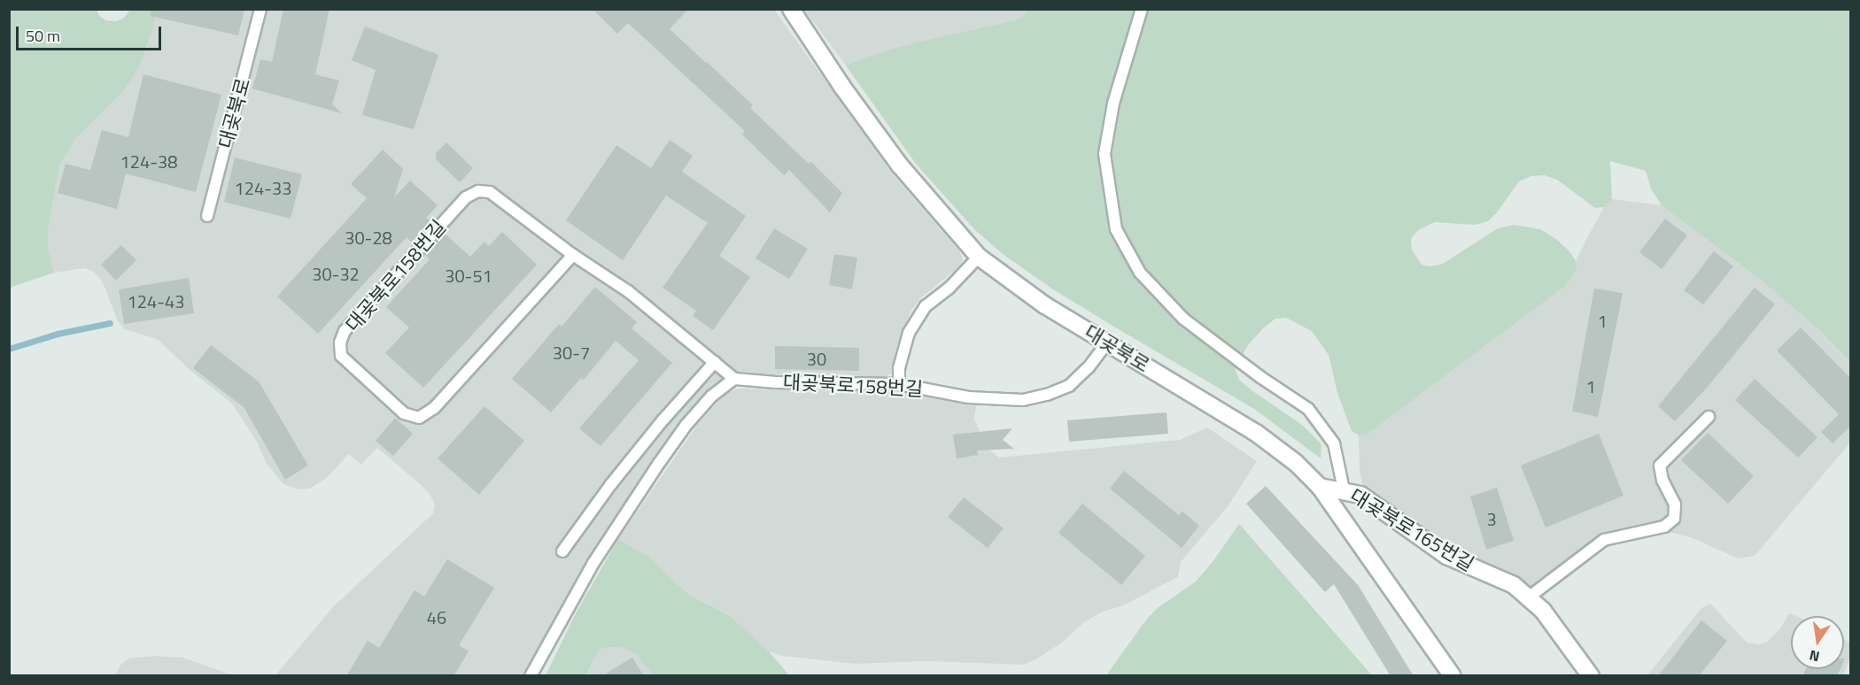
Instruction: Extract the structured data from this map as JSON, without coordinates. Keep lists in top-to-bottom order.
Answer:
{
  "streets": {
    "street": ["대곶북로", "대곶북로165번길"],
    "lane": ["대곶북로158번길"]
  },
  "crossings": [
    ["대곶북로", "대곶북로158번길"],
    ["대곶북로", "대곶북로165번길"]
  ],
  "house_numbers": [
    "124-38",
    "124-33",
    "30-28",
    "30-32",
    "30-51",
    "124-43",
    "1",
    "30-7",
    "30",
    "1",
    "3",
    "46"
  ],
  "scale_bar": "50 m",
  "north": "bottom"
}
